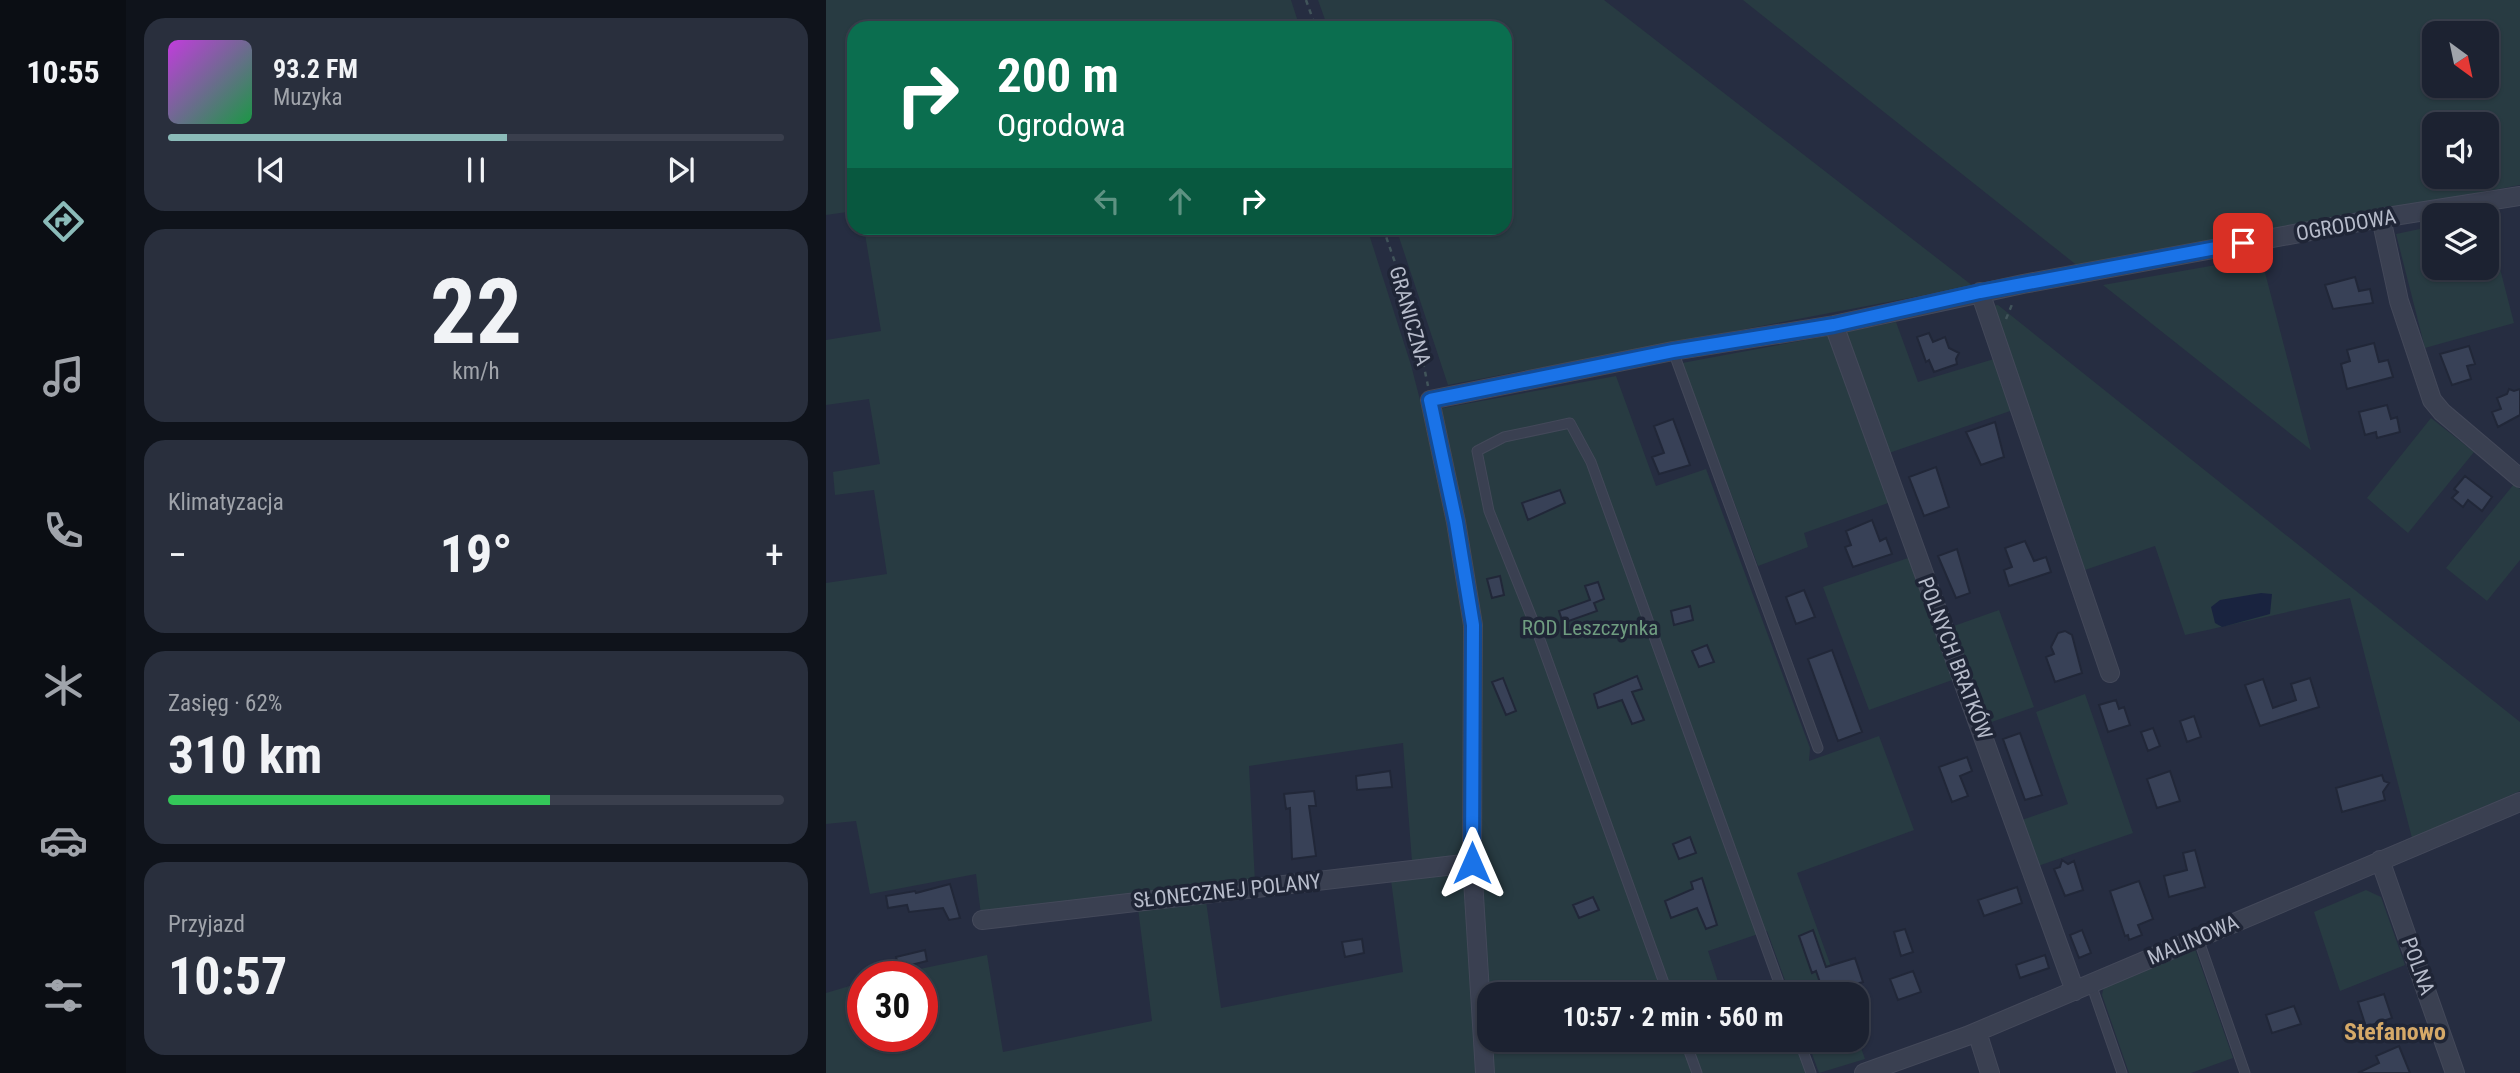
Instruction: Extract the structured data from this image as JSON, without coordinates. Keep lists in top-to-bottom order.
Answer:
{
  "streets": {
    "street": [
      "OGRODOWA",
      "POLNYCH BRATKÓW",
      "SŁONECZNEJ POLANY",
      "MALINOWA",
      "POLNA"
    ],
    "path": ["GRANICZNA"]
  },
  "crossings": [
    ["OGRODOWA", "GRANICZNA"],
    ["OGRODOWA", "POLNYCH BRATKÓW"],
    ["POLNYCH BRATKÓW", "MALINOWA"],
    ["MALINOWA", "POLNA"]
  ],
  "districts": ["Stefanowo"],
  "parks": ["ROD Leszczynka"],
  "north": "bottom right",
  "page": {
    "tabs": "10:55",
    "turn": ["200 m", "Ogrodowa"],
    "song": ["93.2 FM", "Muzyka"],
    "tile": [
      ["22", "km/h"],
      "Klimatyzacja",
      ["Zasięg · 62%", "310 km"],
      ["Przyjazd", "10:57"]
    ],
    "heat": ["−", "19°", "+"],
    "limit": "30",
    "trip": "10:57 · 2 min · 560 m"
  }
}
